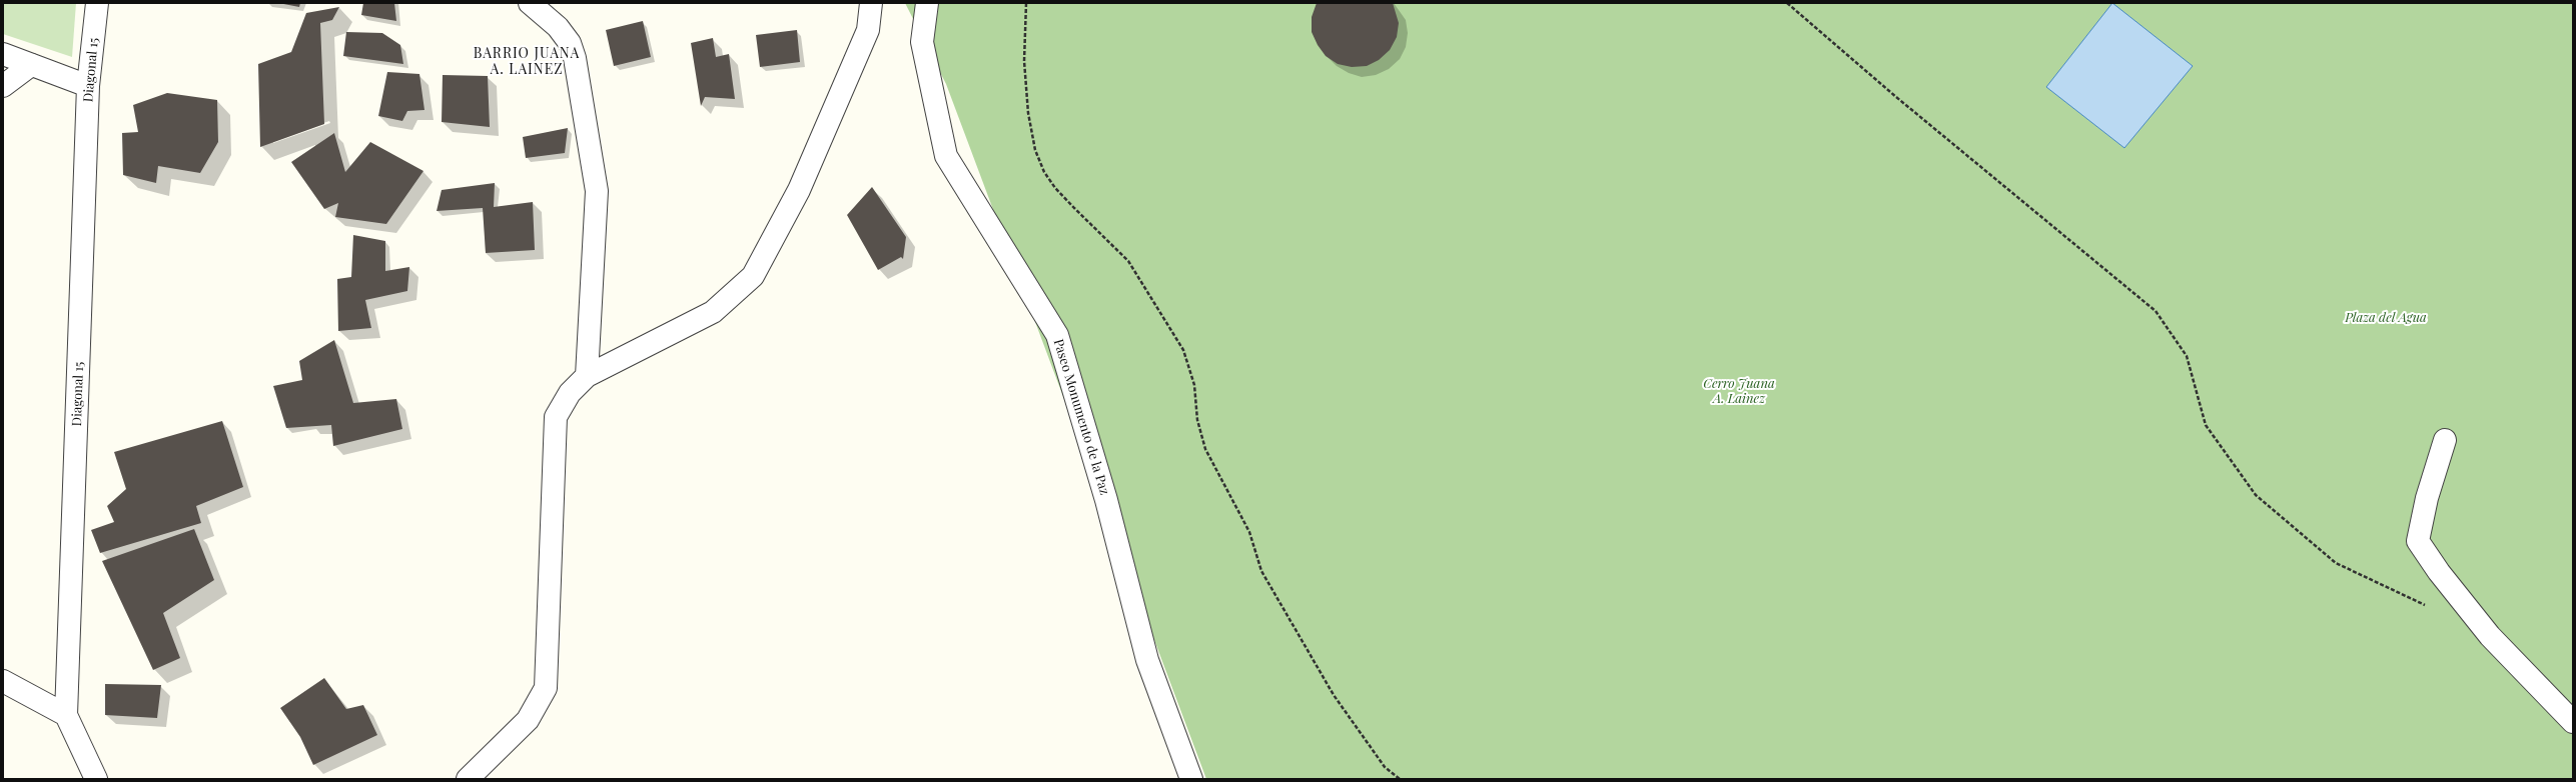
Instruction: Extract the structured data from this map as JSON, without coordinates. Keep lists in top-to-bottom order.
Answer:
{
  "streets": {
    "street": ["Diagonal 15", "Paseo Monumento de la Paz"]
  },
  "districts": ["BARRIO JUANA A. LAINEZ"],
  "parks": ["Plaza del Agua", "Cerro Juana A. Lainez"]
}
